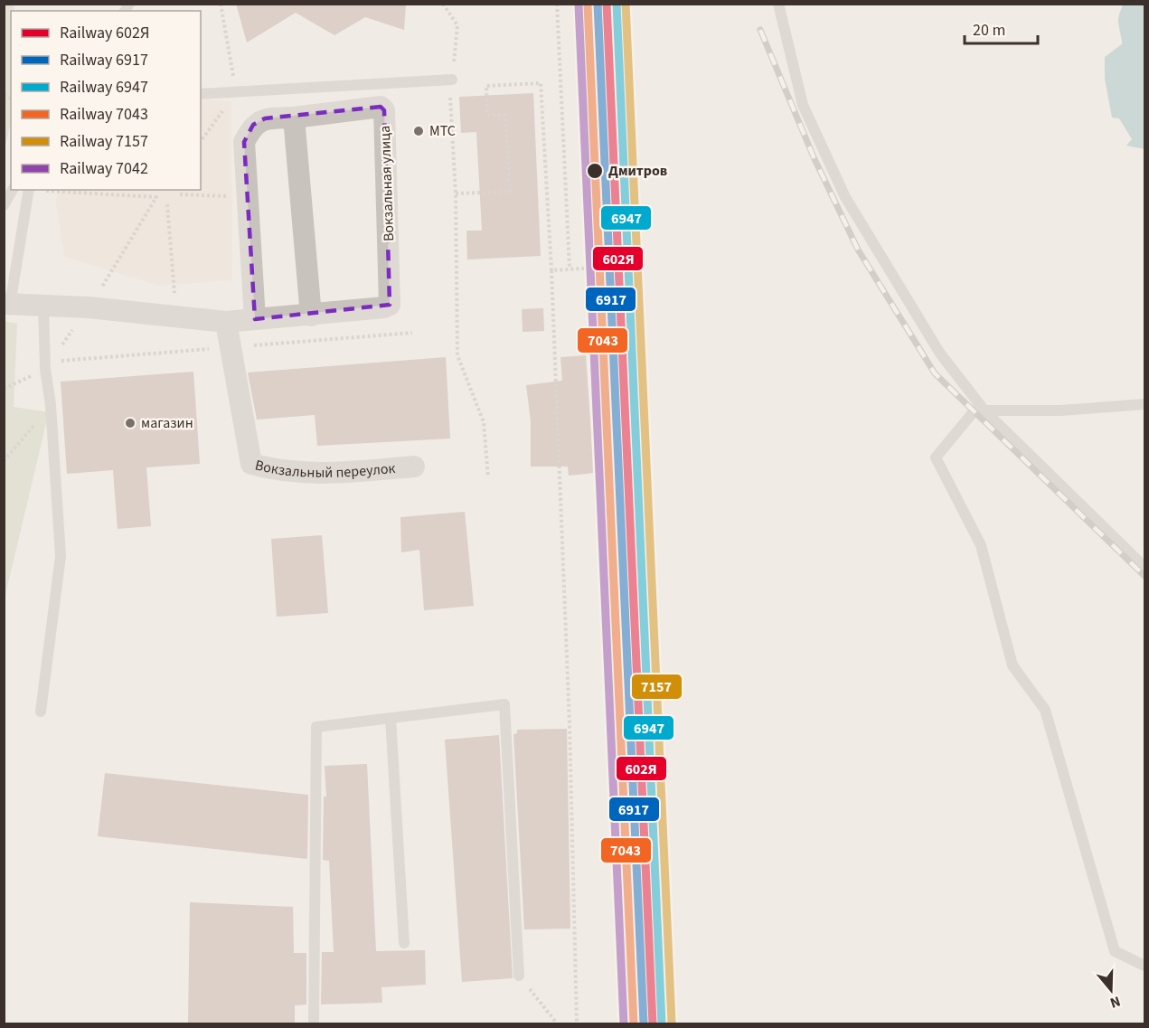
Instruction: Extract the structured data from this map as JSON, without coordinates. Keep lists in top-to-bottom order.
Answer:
{
  "streets": {
    "street": ["Вокзальная улица", "Вокзальный переулок"]
  },
  "crossings": [
    ["Вокзальная улица", "Вокзальный переулок"]
  ],
  "places": ["МТС", "Дмитров", "магазин"],
  "lines": [
    "rail line 602Я",
    "rail line 6917",
    "rail line 6947",
    "rail line 7157",
    "rail line 7043",
    "rail line 7042"
  ],
  "legend": [
    "Railway 602Я",
    "Railway 6917",
    "Railway 6947",
    "Railway 7043",
    "Railway 7157",
    "Railway 7042"
  ],
  "scale_bar": "20 m",
  "north": "bottom"
}
